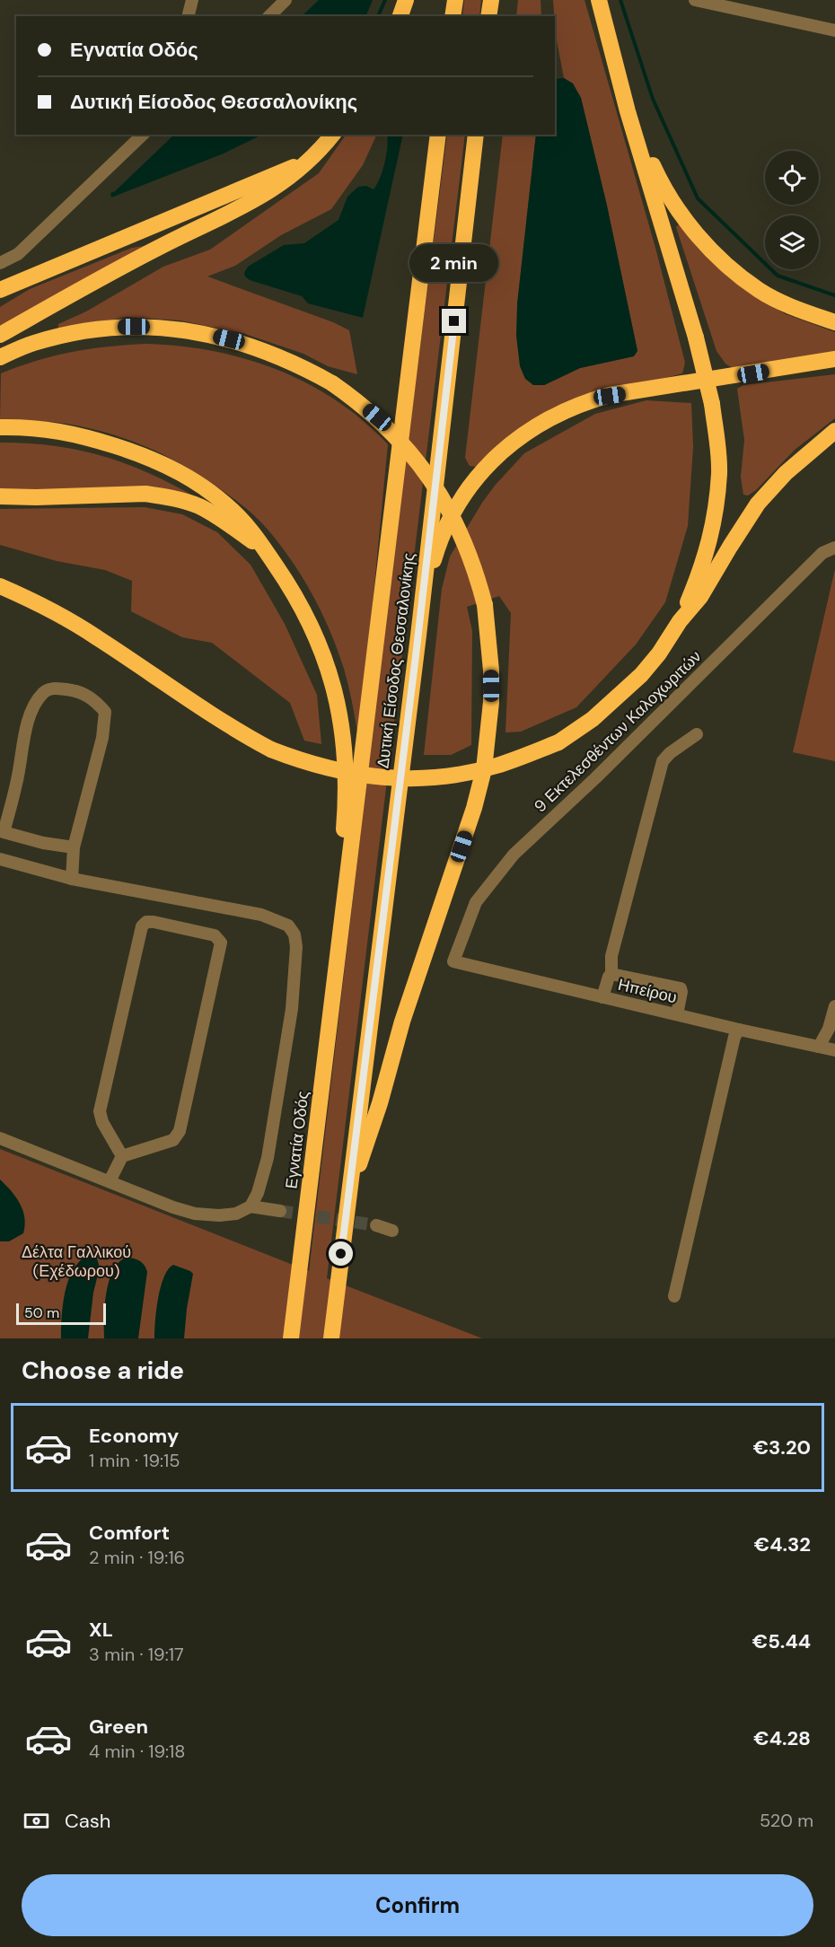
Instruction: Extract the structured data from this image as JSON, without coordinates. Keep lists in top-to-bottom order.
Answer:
{
  "streets": {
    "highway": ["Δυτική Είσοδος Θεσσαλονίκης", "Εγνατία Οδός"],
    "street": ["9 Εκτελεσθέντων Καλοχωριτών", "Ηπείρου"]
  },
  "crossings": [
    ["Δυτική Είσοδος Θεσσαλονίκης", "Εγνατία Οδός"],
    ["9 Εκτελεσθέντων Καλοχωριτών", "Ηπείρου"]
  ],
  "parks": ["Δέλτα Γαλλικού (Εχέδωρου)"],
  "scale_bar": "50 m",
  "page": {
    "banner": ["Εγνατία Οδός", "Δυτική Είσοδος Θεσσαλονίκης"],
    "bubble": "2 min",
    "scale": "50 m",
    "heading": "Choose a ride",
    "list": [
      {
        "name": "Economy",
        "note": "1 min · 19:15",
        "value": "€3.20"
      },
      {
        "name": "Comfort",
        "note": "2 min · 19:16",
        "value": "€4.32"
      },
      {
        "name": "XL",
        "note": "3 min · 19:17",
        "value": "€5.44"
      },
      {
        "name": "Green",
        "note": "4 min · 19:18",
        "value": "€4.28"
      }
    ],
    "pay": ["Cash", "520 m"],
    "buttons": "Confirm"
  }
}
